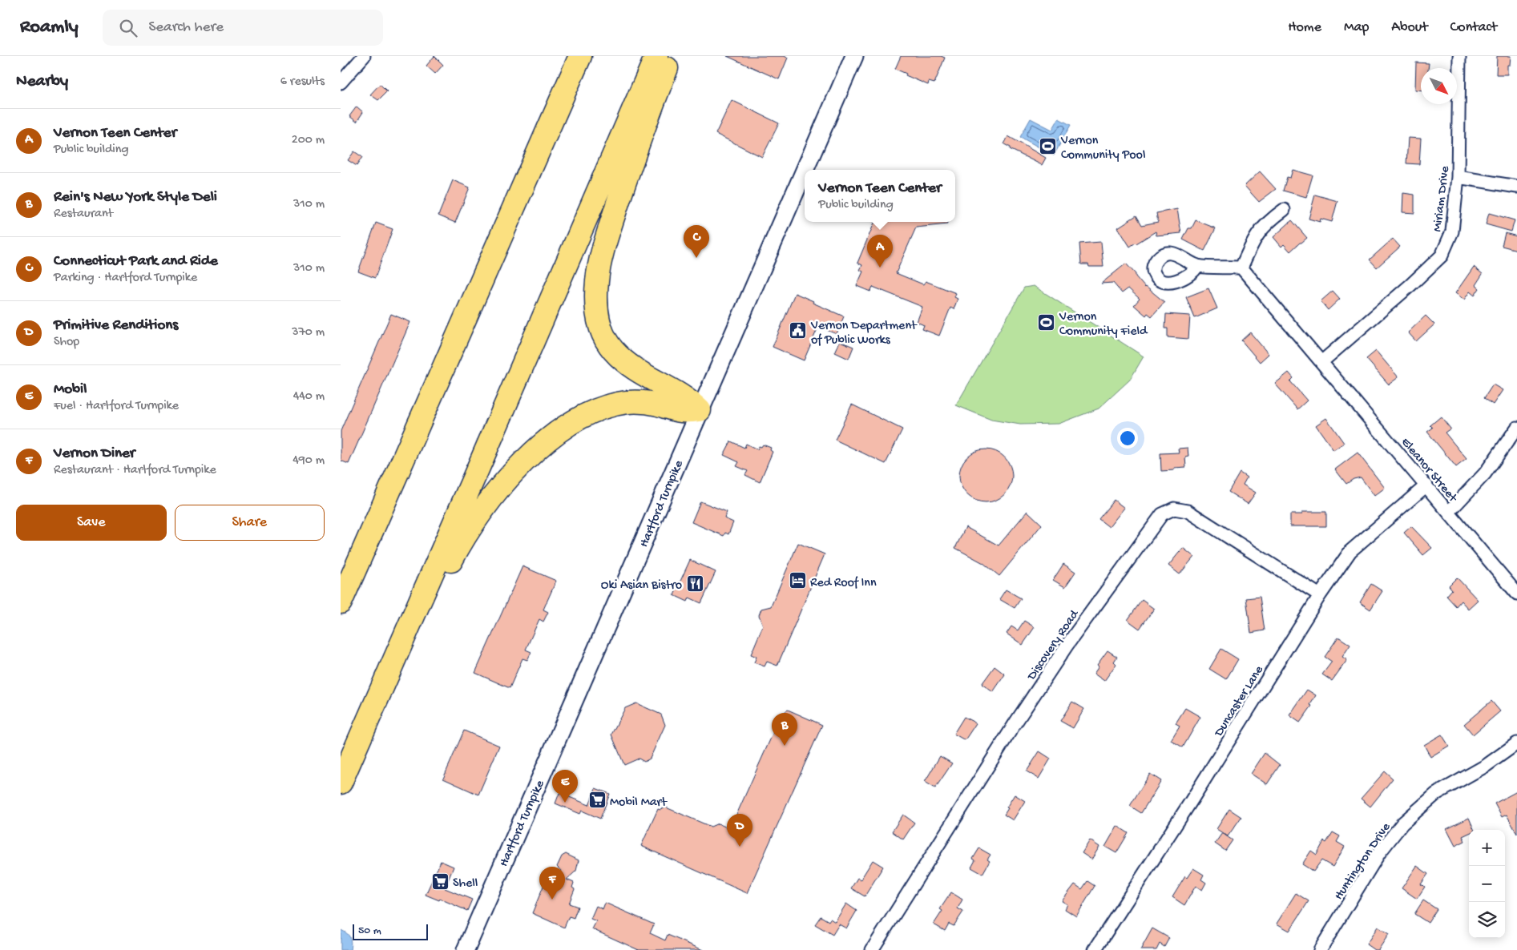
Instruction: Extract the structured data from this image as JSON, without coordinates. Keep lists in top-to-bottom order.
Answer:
{
  "streets": {
    "main road": ["Hartford Turnpike"],
    "street": [
      "Miriam Drive",
      "Eleanor Street",
      "Discovery Road",
      "Duncaster Lane",
      "Huntington Drive"
    ]
  },
  "crossings": [
    ["Miriam Drive", "Eleanor Street"],
    ["Eleanor Street", "Duncaster Lane"],
    ["Discovery Road", "Duncaster Lane"]
  ],
  "places": {
    "sports": ["Vernon Community Pool", "Vernon Community Field"],
    "public building": ["Vernon Department of Public Works"],
    "hotel": ["Red Roof Inn"],
    "restaurant": ["Oki Asian Bistro"],
    "supermarket": ["Mobil Mart", "Shell"]
  },
  "scale_bar": "50 m",
  "north": "bottom right",
  "page": {
    "header": "Roamly",
    "search": "Search here",
    "nav": [
      "Home",
      "Map",
      "About",
      "Contact"
    ],
    "heading": ["Nearby", "6 results"],
    "list": [
      {
        "mark": "A",
        "name": "Vernon Teen Center",
        "note": "Public building",
        "value": "200 m"
      },
      {
        "mark": "B",
        "name": "Rein's New York Style Deli",
        "note": "Restaurant",
        "value": "310 m"
      },
      {
        "mark": "C",
        "name": "Connecticut Park and Ride",
        "note": "Parking · Hartford Turnpike",
        "value": "310 m"
      },
      {
        "mark": "D",
        "name": "Primitive Renditions",
        "note": "Shop",
        "value": "370 m"
      },
      {
        "mark": "E",
        "name": "Mobil",
        "note": "Fuel · Hartford Turnpike",
        "value": "440 m"
      },
      {
        "mark": "F",
        "name": "Vernon Diner",
        "note": "Restaurant · Hartford Turnpike",
        "value": "490 m"
      }
    ],
    "popup": ["Vernon Teen Center", "Public building"],
    "pins": [
      "C",
      "A",
      "B",
      "E",
      "D",
      "F"
    ],
    "buttons": ["Save", "Share"],
    "map_buttons": ["+", "−"],
    "scale": "50 m"
  }
}
